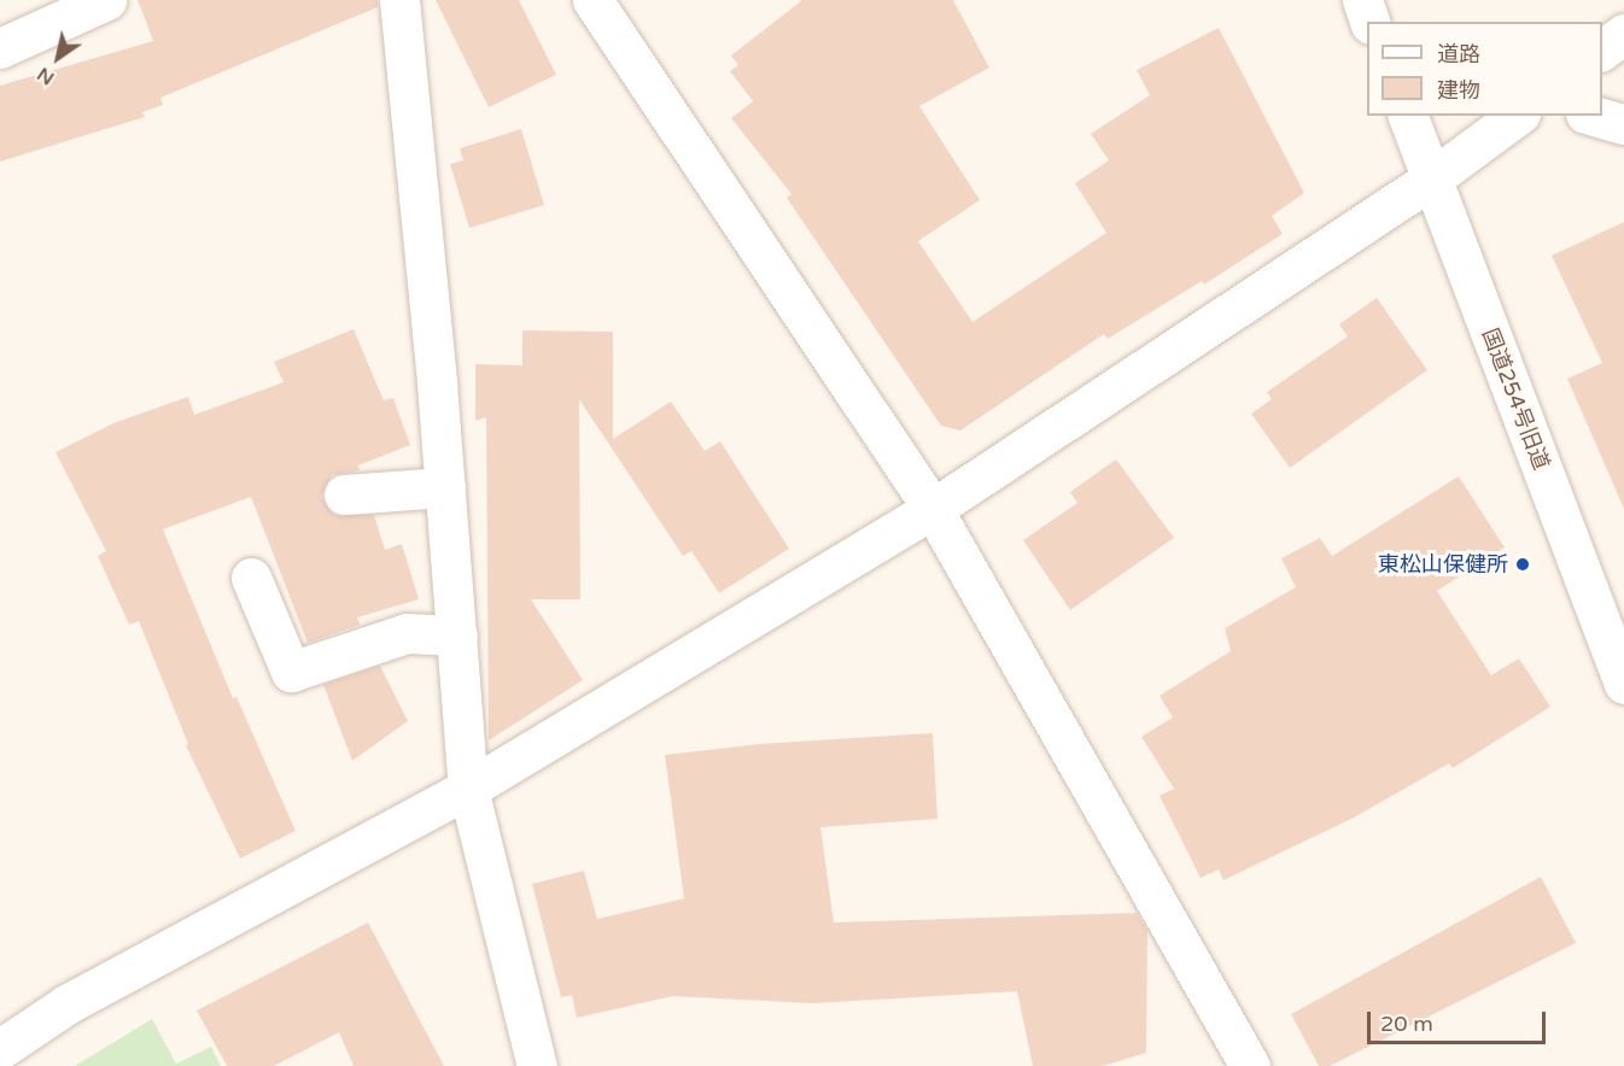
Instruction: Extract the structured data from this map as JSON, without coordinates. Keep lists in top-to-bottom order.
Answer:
{
  "streets": {
    "street": ["国道254号旧道"]
  },
  "places": ["東松山保健所"],
  "legend": ["道路", "建物"],
  "scale_bar": "20 m",
  "north": "bottom left"
}
